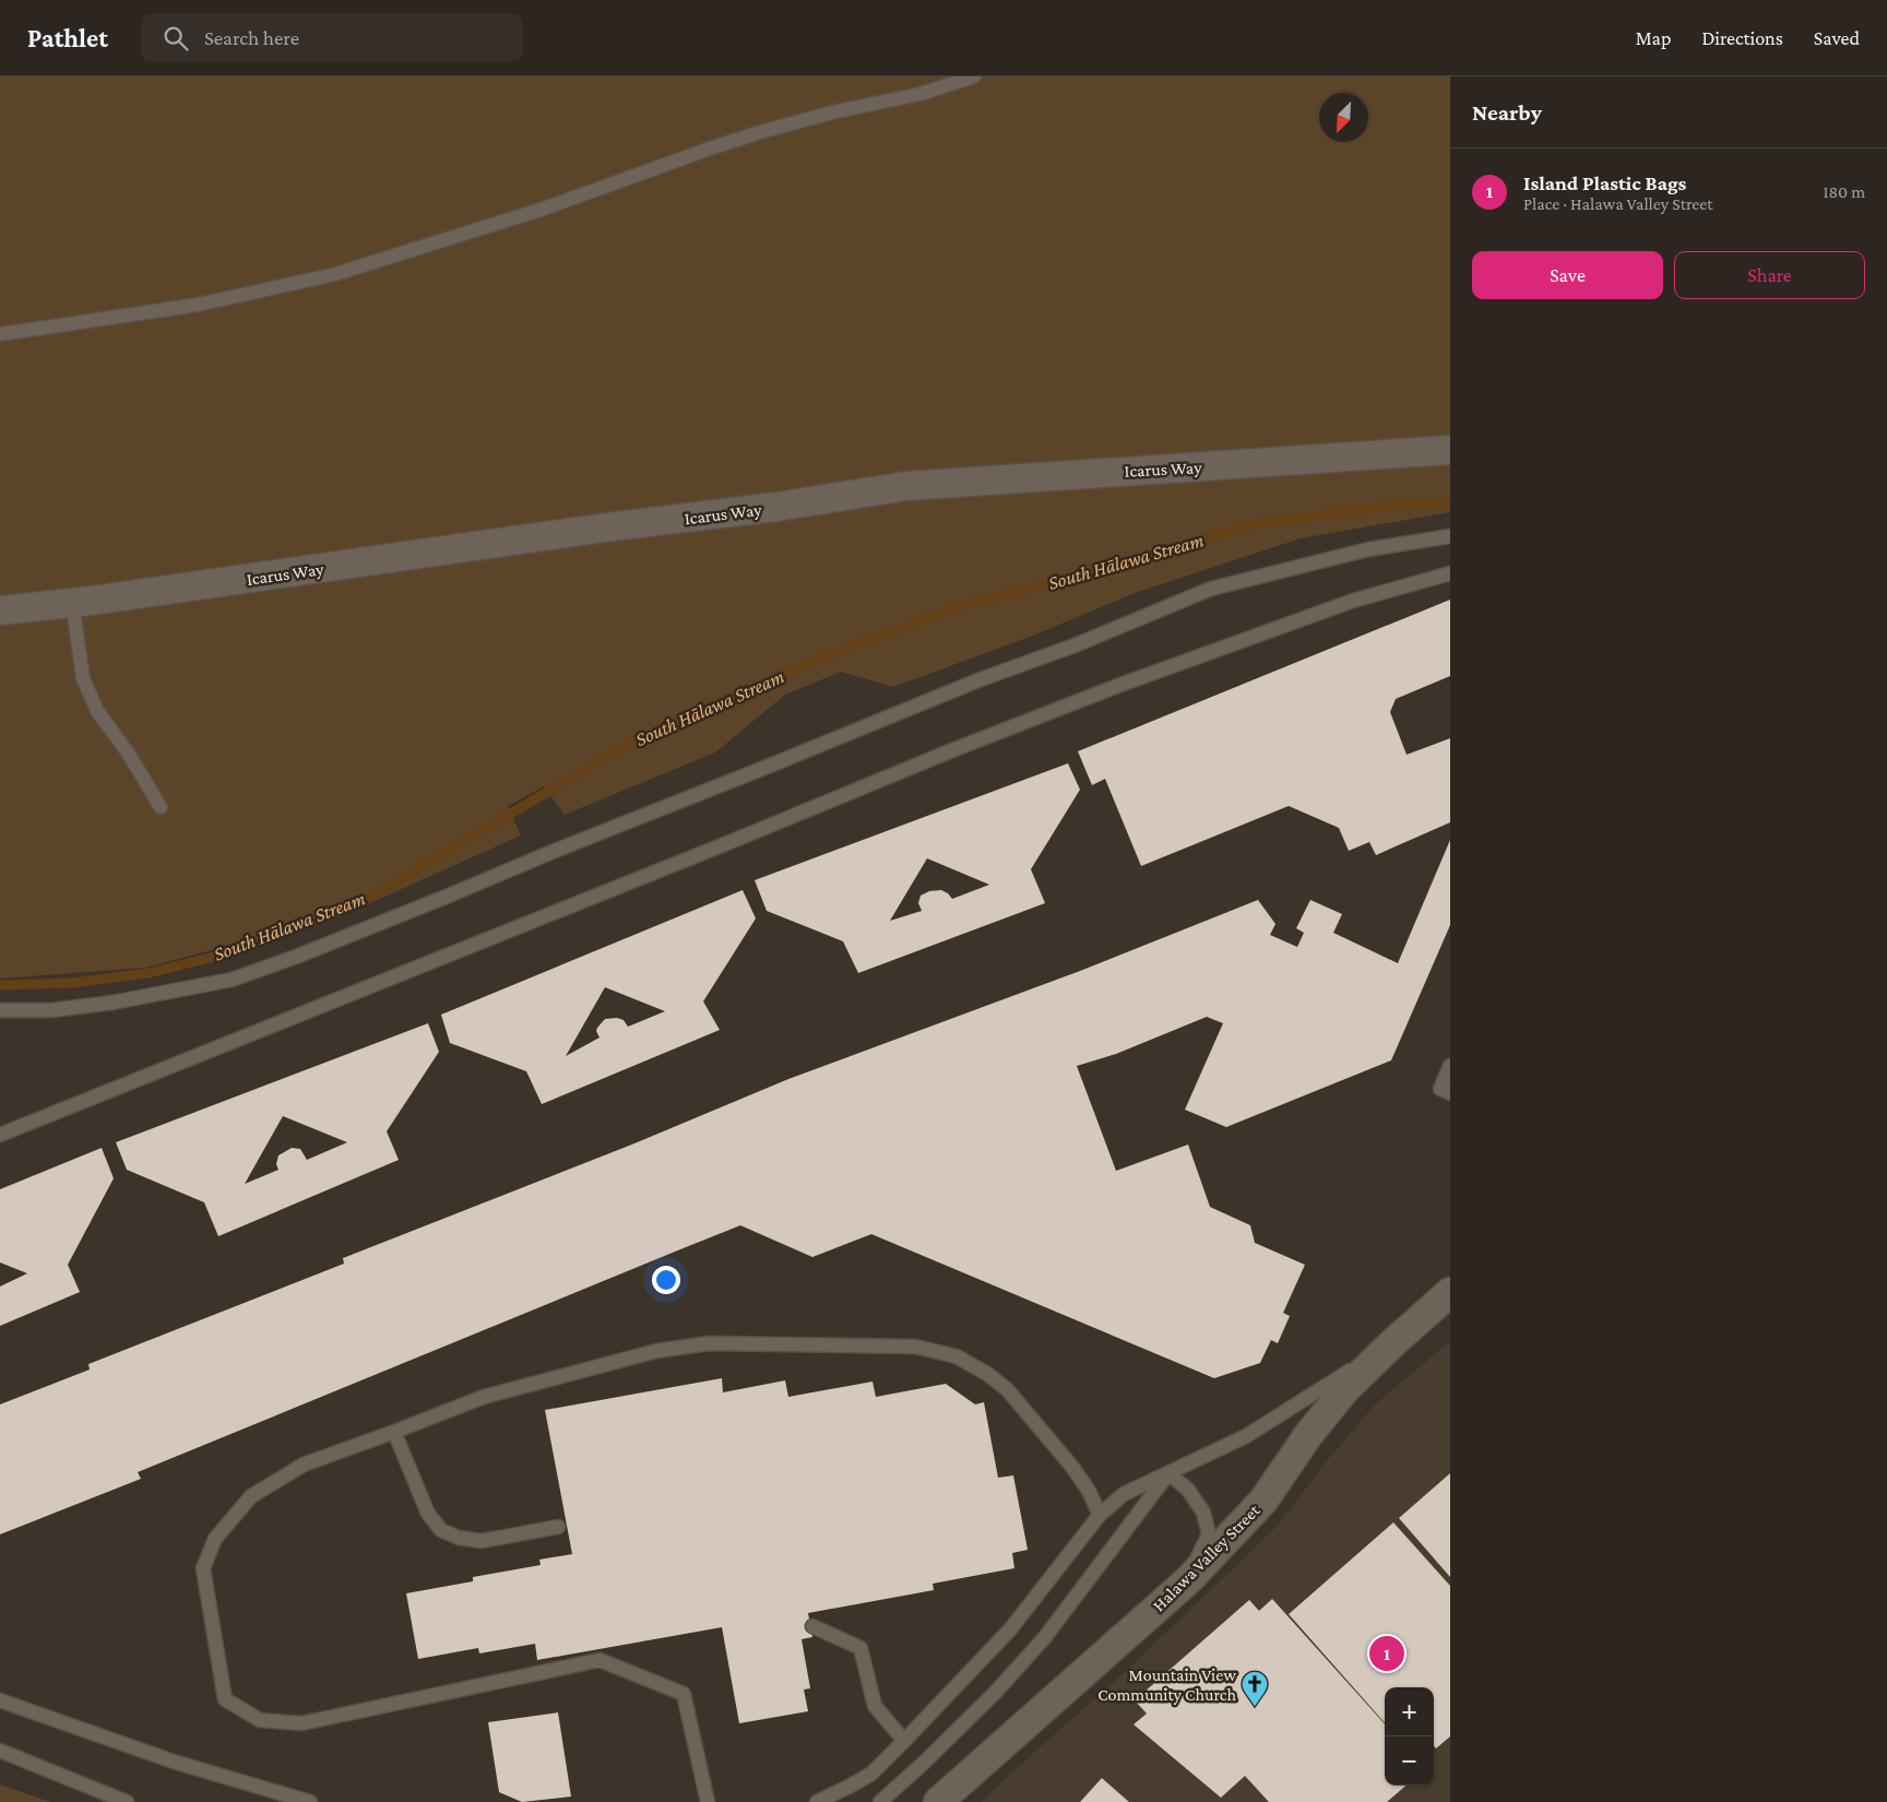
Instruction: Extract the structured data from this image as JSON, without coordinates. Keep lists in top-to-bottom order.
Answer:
{
  "streets": {
    "street": ["Icarus Way", "Halawa Valley Street"]
  },
  "water": ["South Hālawa Stream"],
  "places": {
    "church": ["Mountain View Community Church"]
  },
  "north": "bottom left",
  "page": {
    "header": "Pathlet",
    "search": "Search here",
    "nav": ["Map", "Directions", "Saved"],
    "heading": "Nearby",
    "list": [
      {
        "mark": "1",
        "name": "Island Plastic Bags",
        "note": "Place · Halawa Valley Street",
        "value": "180 m"
      }
    ],
    "buttons": ["Save", "Share"],
    "pins": "1",
    "map_buttons": ["+", "−"]
  }
}
